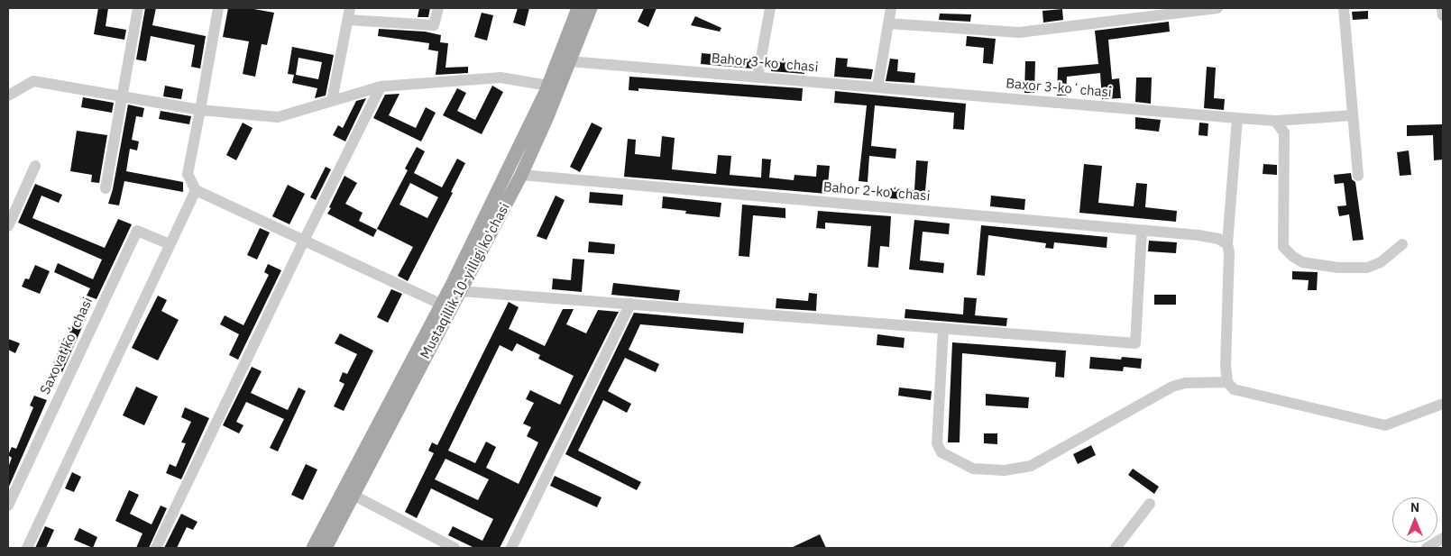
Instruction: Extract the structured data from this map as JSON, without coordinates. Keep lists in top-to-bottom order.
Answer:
{
  "streets": {
    "main road": ["Mustaqillik 10-yilligi ko'chasi"],
    "street": [
      "Bahor 3-koʻchasi",
      "Baxor 3-koʻchasi",
      "Bahor 2-koʻchasi",
      "Saxovat koʻchasi"
    ]
  },
  "crossings": [
    ["Bahor 3-koʻchasi", "Baxor 3-koʻchasi"],
    ["Bahor 3-koʻchasi", "Mustaqillik 10-yilligi ko'chasi"],
    ["Bahor 2-koʻchasi", "Mustaqillik 10-yilligi ko'chasi"]
  ],
  "north": "top"
}
